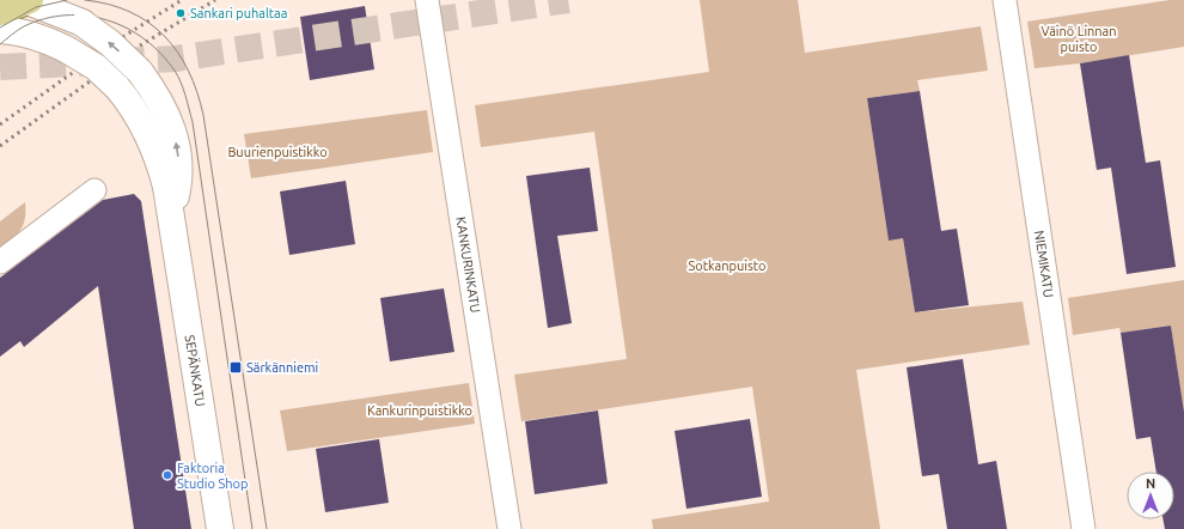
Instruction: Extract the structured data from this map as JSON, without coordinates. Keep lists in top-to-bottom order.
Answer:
{
  "streets": {
    "main road": ["SEPÄNKATU"],
    "street": ["KANKURINKATU", "NIEMIKATU"]
  },
  "parks": [
    "Väinö Linnan puisto",
    "Buurienpuistikko",
    "Sotkanpuisto",
    "Kankurinpuistikko"
  ],
  "places": {
    "other": ["Sankari puhaltaa", "Faktoria Studio Shop"],
    "transit": ["Särkänniemi"]
  },
  "north": "top"
}
